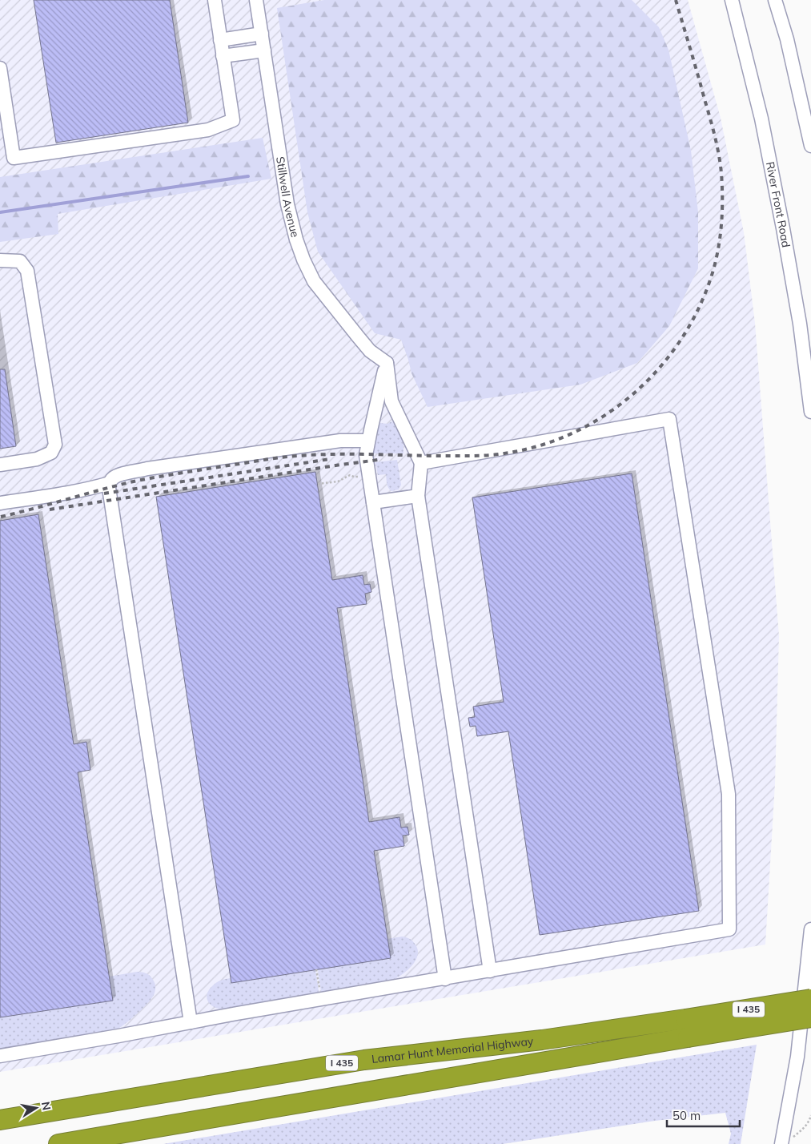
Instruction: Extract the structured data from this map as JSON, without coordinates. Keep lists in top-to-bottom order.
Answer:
{
  "streets": {
    "highway": ["I 435", "Lamar Hunt Memorial Highway"],
    "street": ["Stillwell Avenue", "River Front Road"]
  },
  "scale_bar": "50 m",
  "north": "right"
}
